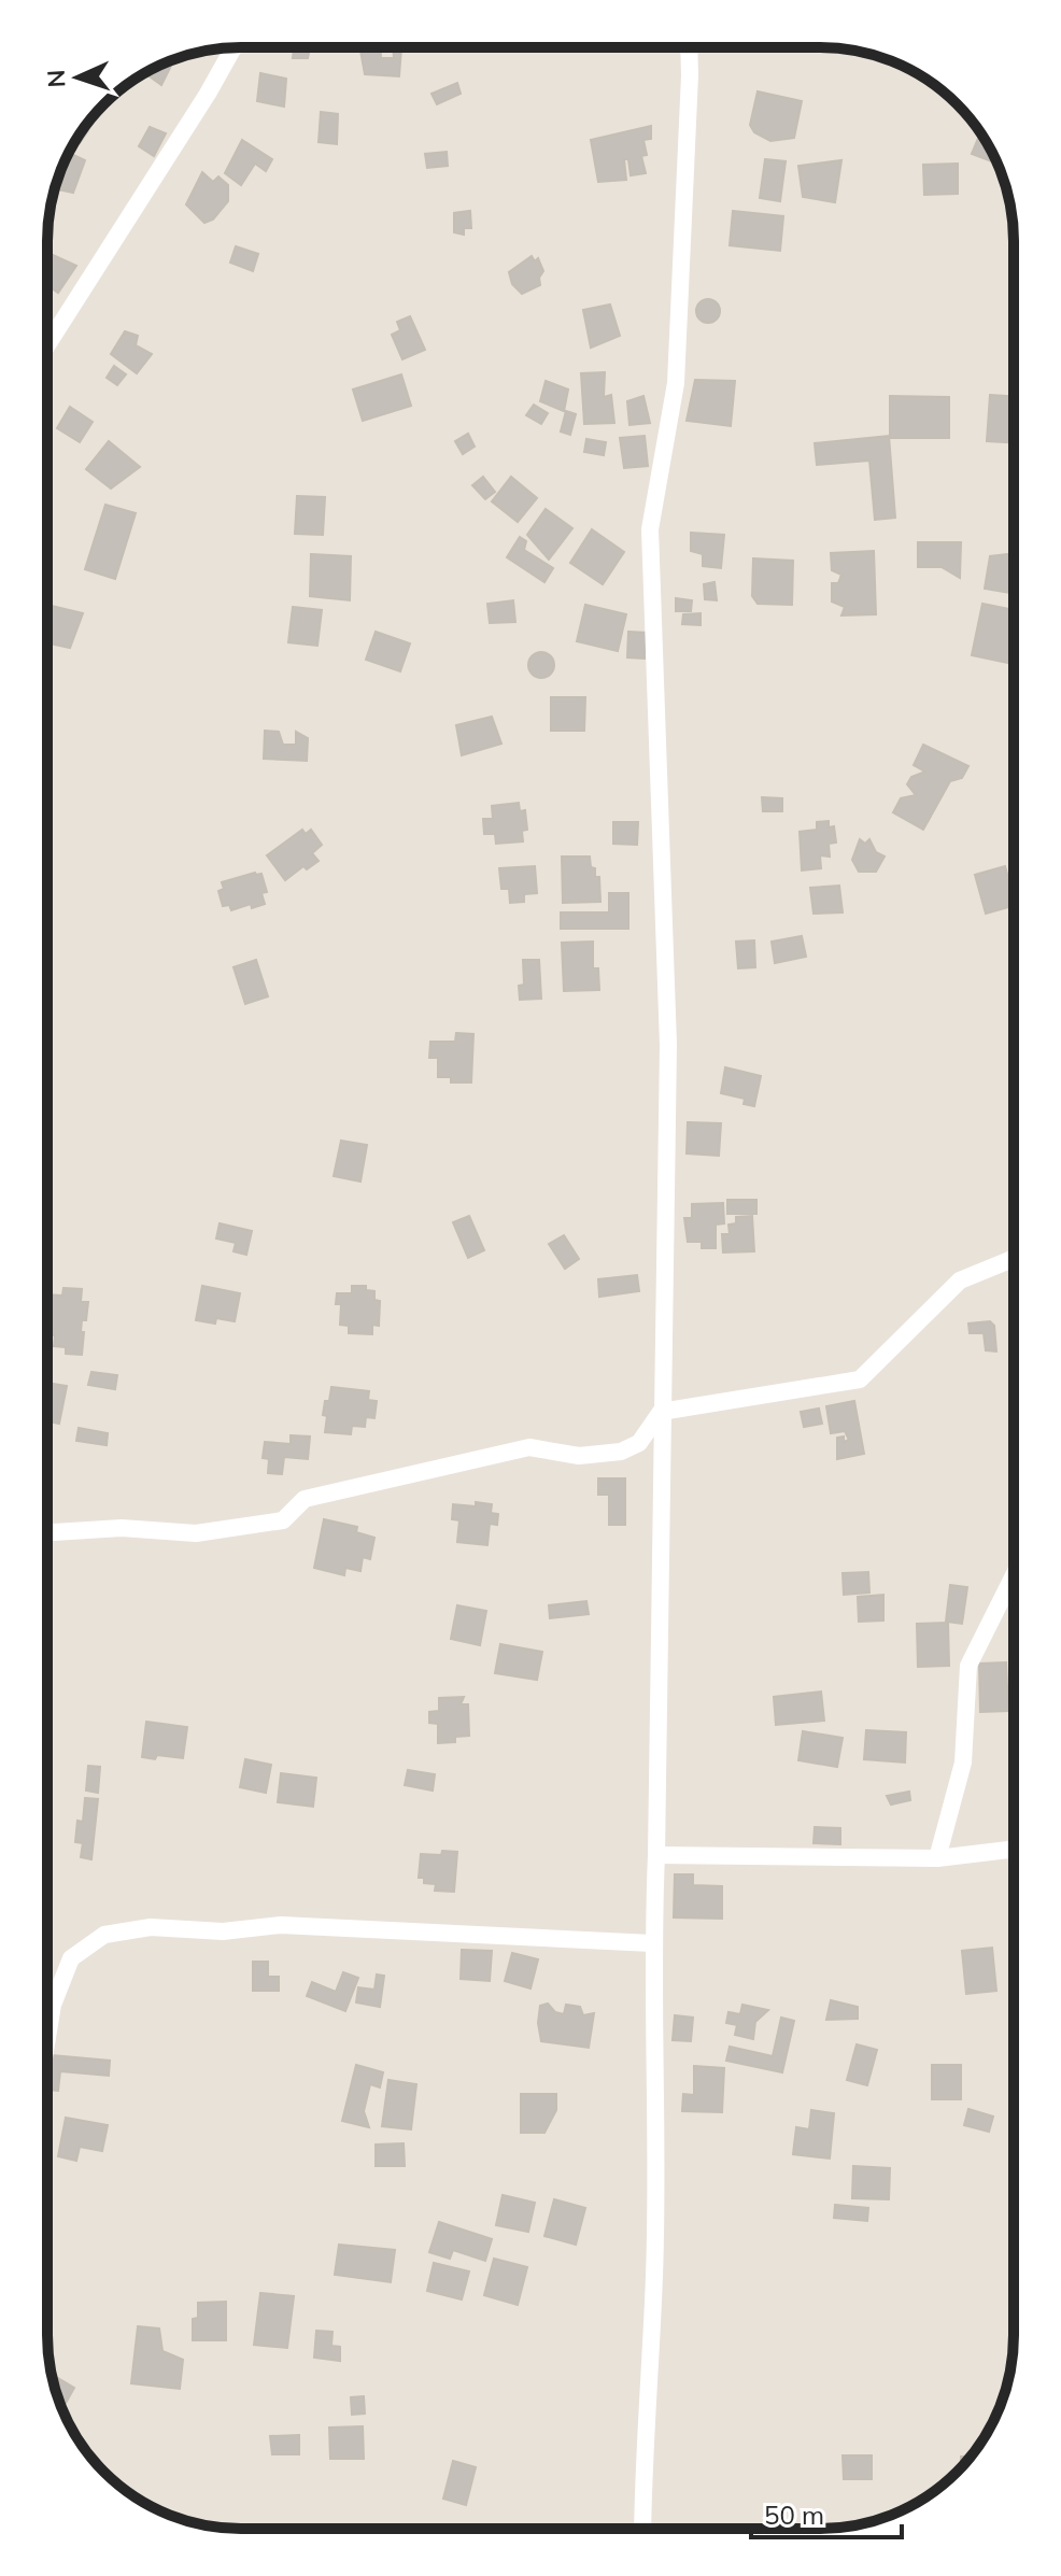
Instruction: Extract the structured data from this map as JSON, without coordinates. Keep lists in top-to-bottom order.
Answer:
{
  "scale_bar": "50 m",
  "north": "left"
}
